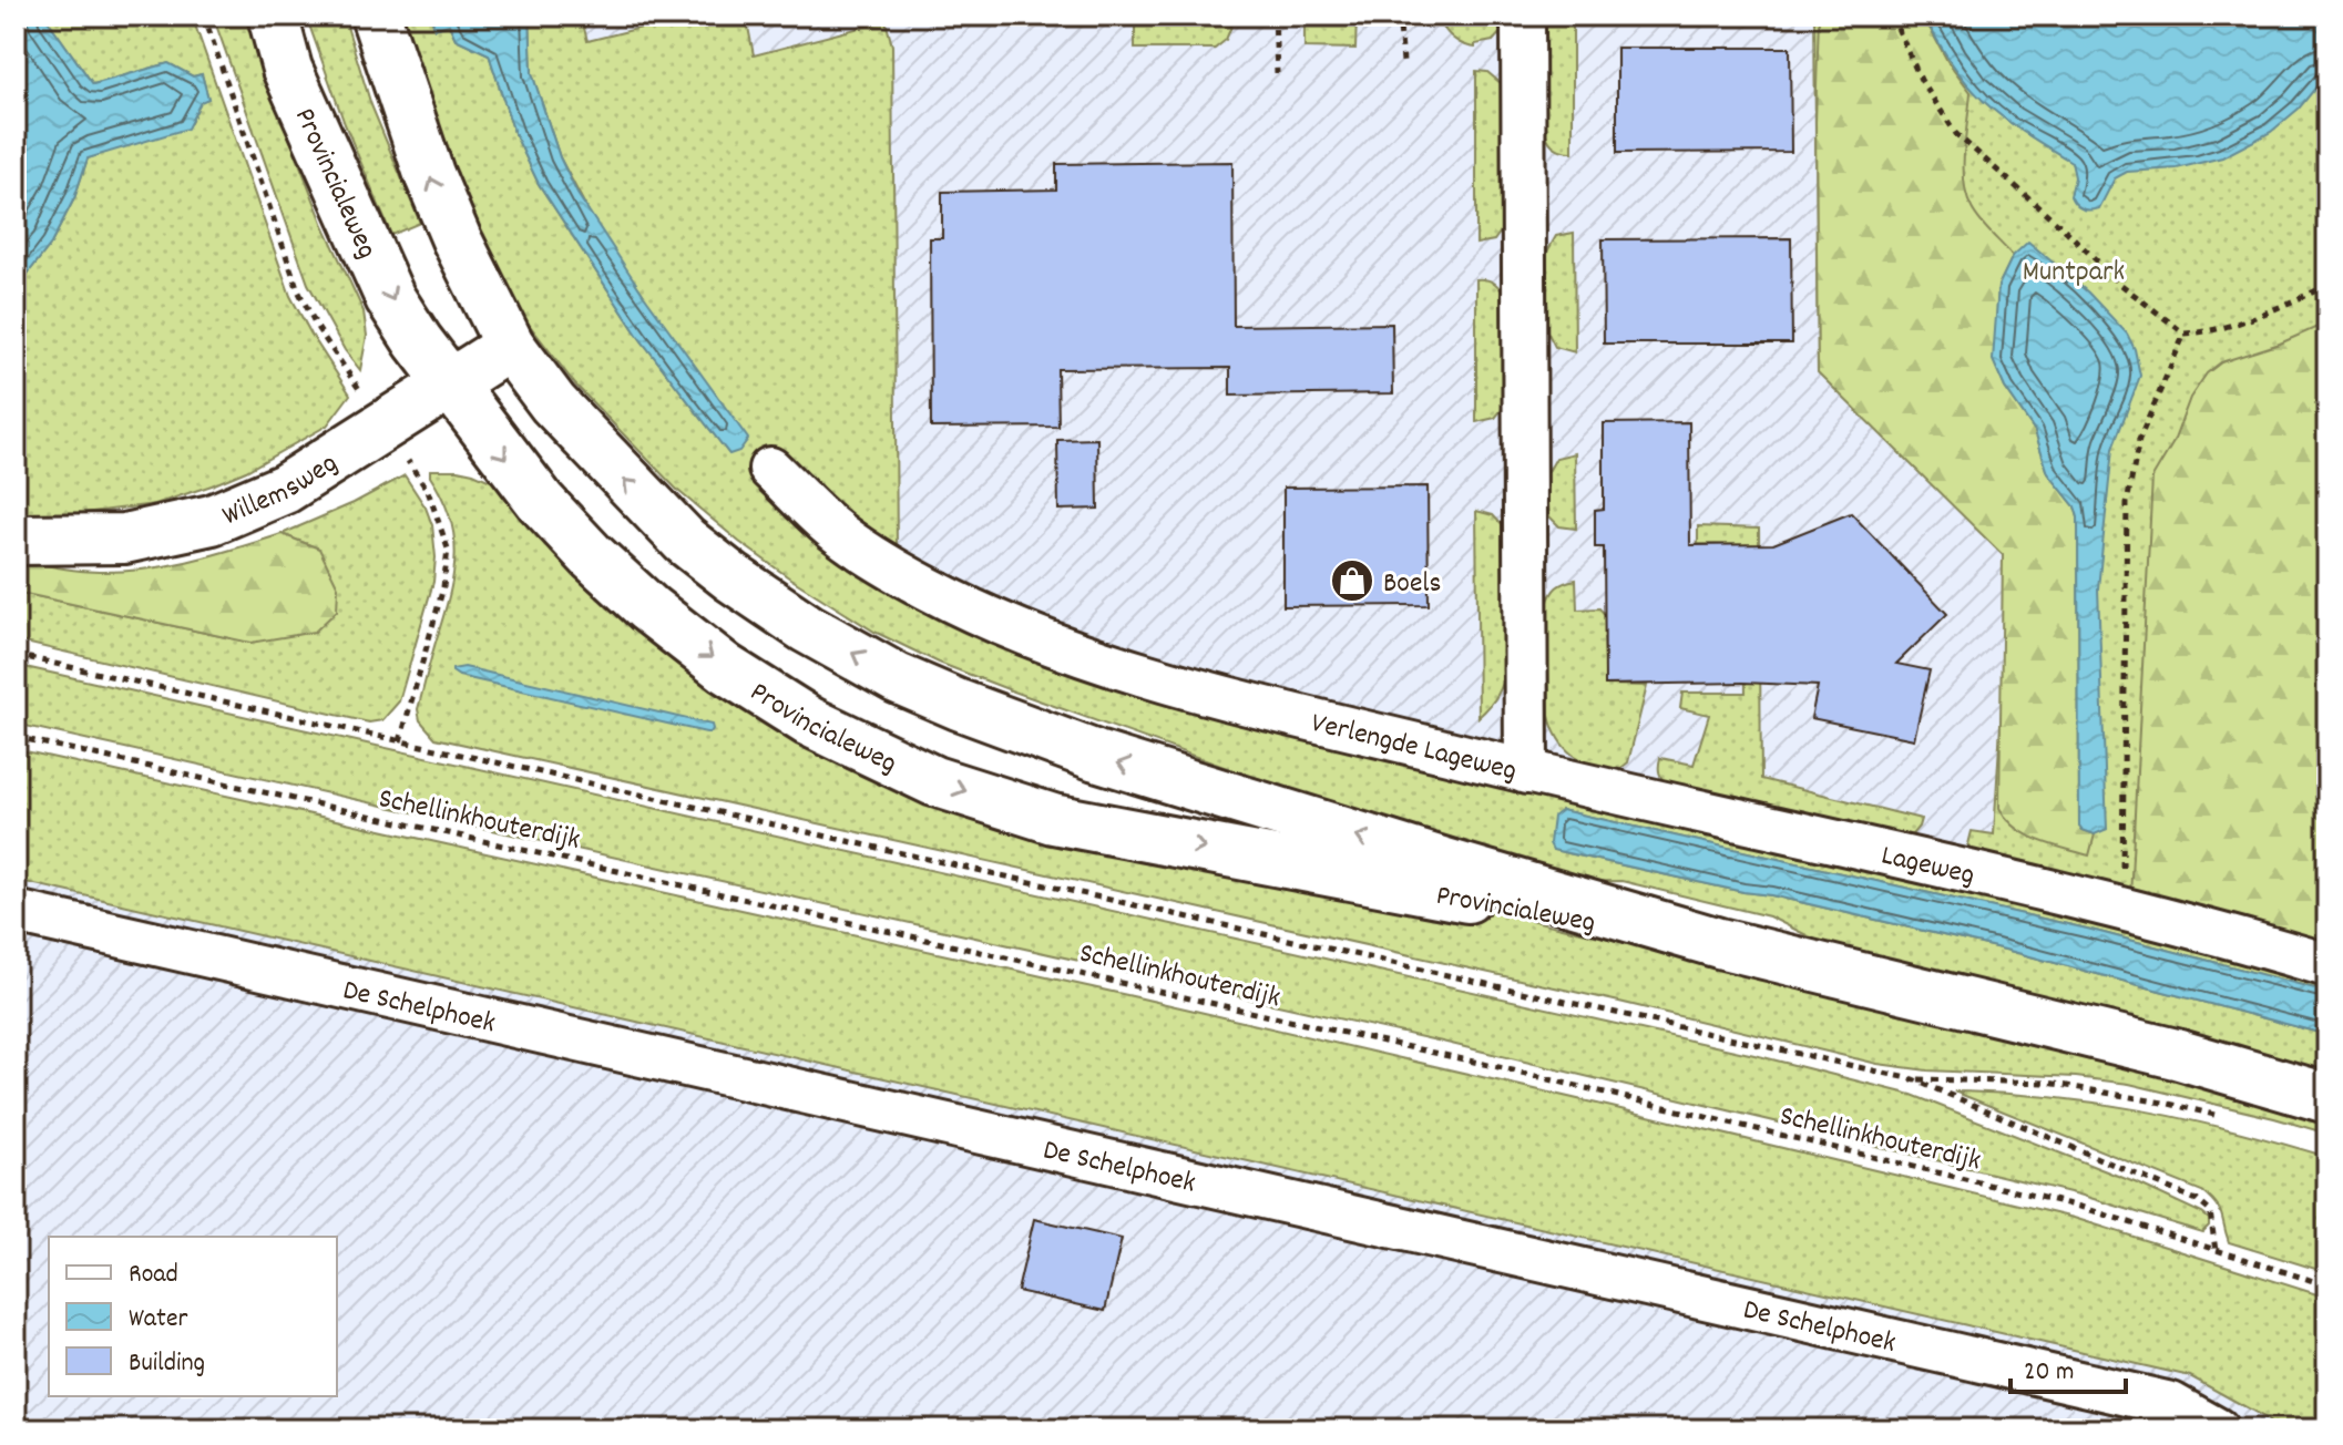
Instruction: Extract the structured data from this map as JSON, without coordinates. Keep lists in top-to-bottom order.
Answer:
{
  "streets": {
    "main road": ["Provincialeweg", "Willemsweg"],
    "street": ["Verlengde Lageweg", "Lageweg", "De Schelphoek"],
    "path": ["Schellinkhouterdijk"]
  },
  "crossings": [
    ["Provincialeweg", "Willemsweg"],
    ["Verlengde Lageweg", "Lageweg"]
  ],
  "parks": ["Muntpark"],
  "places": {
    "shop": ["Boels"]
  },
  "legend": ["Road", "Water", "Building"],
  "scale_bar": "20 m"
}
